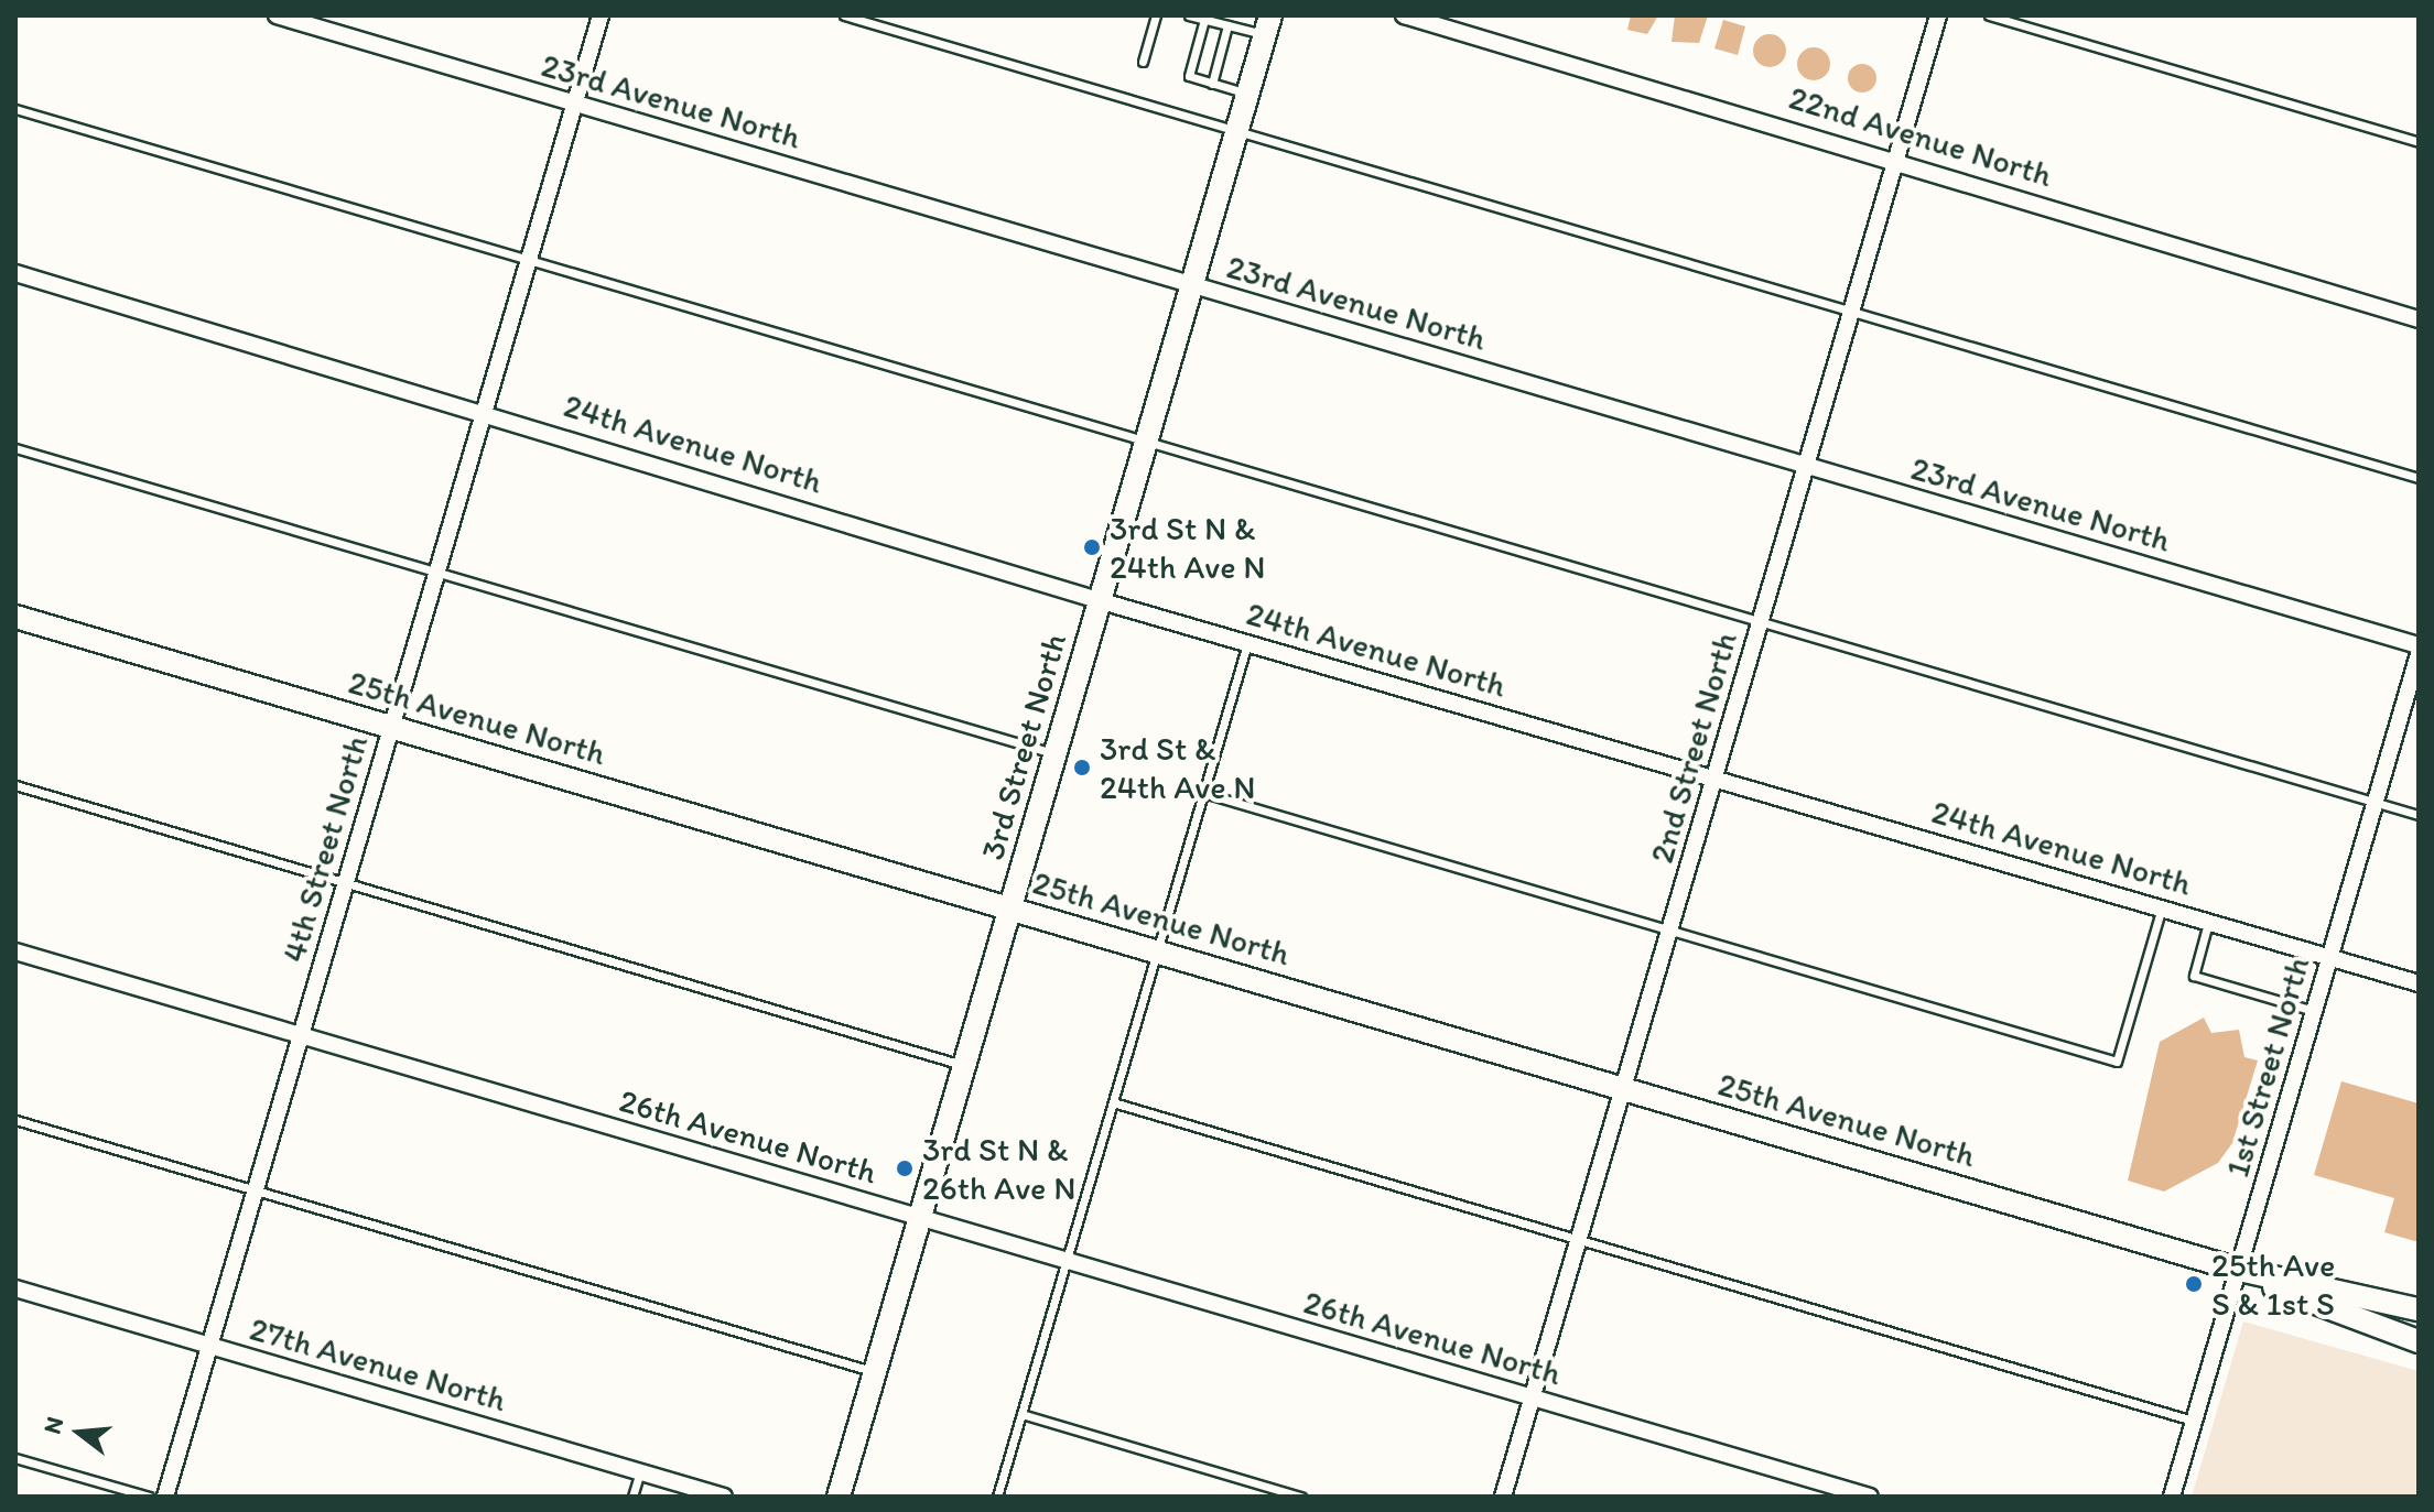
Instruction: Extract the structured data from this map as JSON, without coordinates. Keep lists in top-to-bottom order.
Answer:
{
  "streets": {
    "street": [
      "23rd Avenue North",
      "22nd Avenue North",
      "24th Avenue North",
      "25th Avenue North",
      "3rd Street North",
      "2nd Street North",
      "4th Street North",
      "1st Street North",
      "26th Avenue North",
      "27th Avenue North"
    ]
  },
  "crossings": [
    ["23rd Avenue North", "3rd Street North"],
    ["23rd Avenue North", "2nd Street North"],
    ["23rd Avenue North", "4th Street North"],
    ["22nd Avenue North", "2nd Street North"],
    ["24th Avenue North", "3rd Street North"],
    ["24th Avenue North", "2nd Street North"],
    ["24th Avenue North", "4th Street North"],
    ["24th Avenue North", "1st Street North"],
    ["25th Avenue North", "3rd Street North"],
    ["25th Avenue North", "2nd Street North"],
    ["25th Avenue North", "4th Street North"],
    ["25th Avenue North", "1st Street North"],
    ["3rd Street North", "26th Avenue North"],
    ["2nd Street North", "26th Avenue North"],
    ["4th Street North", "26th Avenue North"],
    ["4th Street North", "27th Avenue North"]
  ],
  "places": [
    "3rd St N & 24th Ave N",
    "3rd St & 24th Ave N",
    "3rd St N & 26th Ave N",
    "25th Ave S & 1st S"
  ],
  "north": "left"
}
